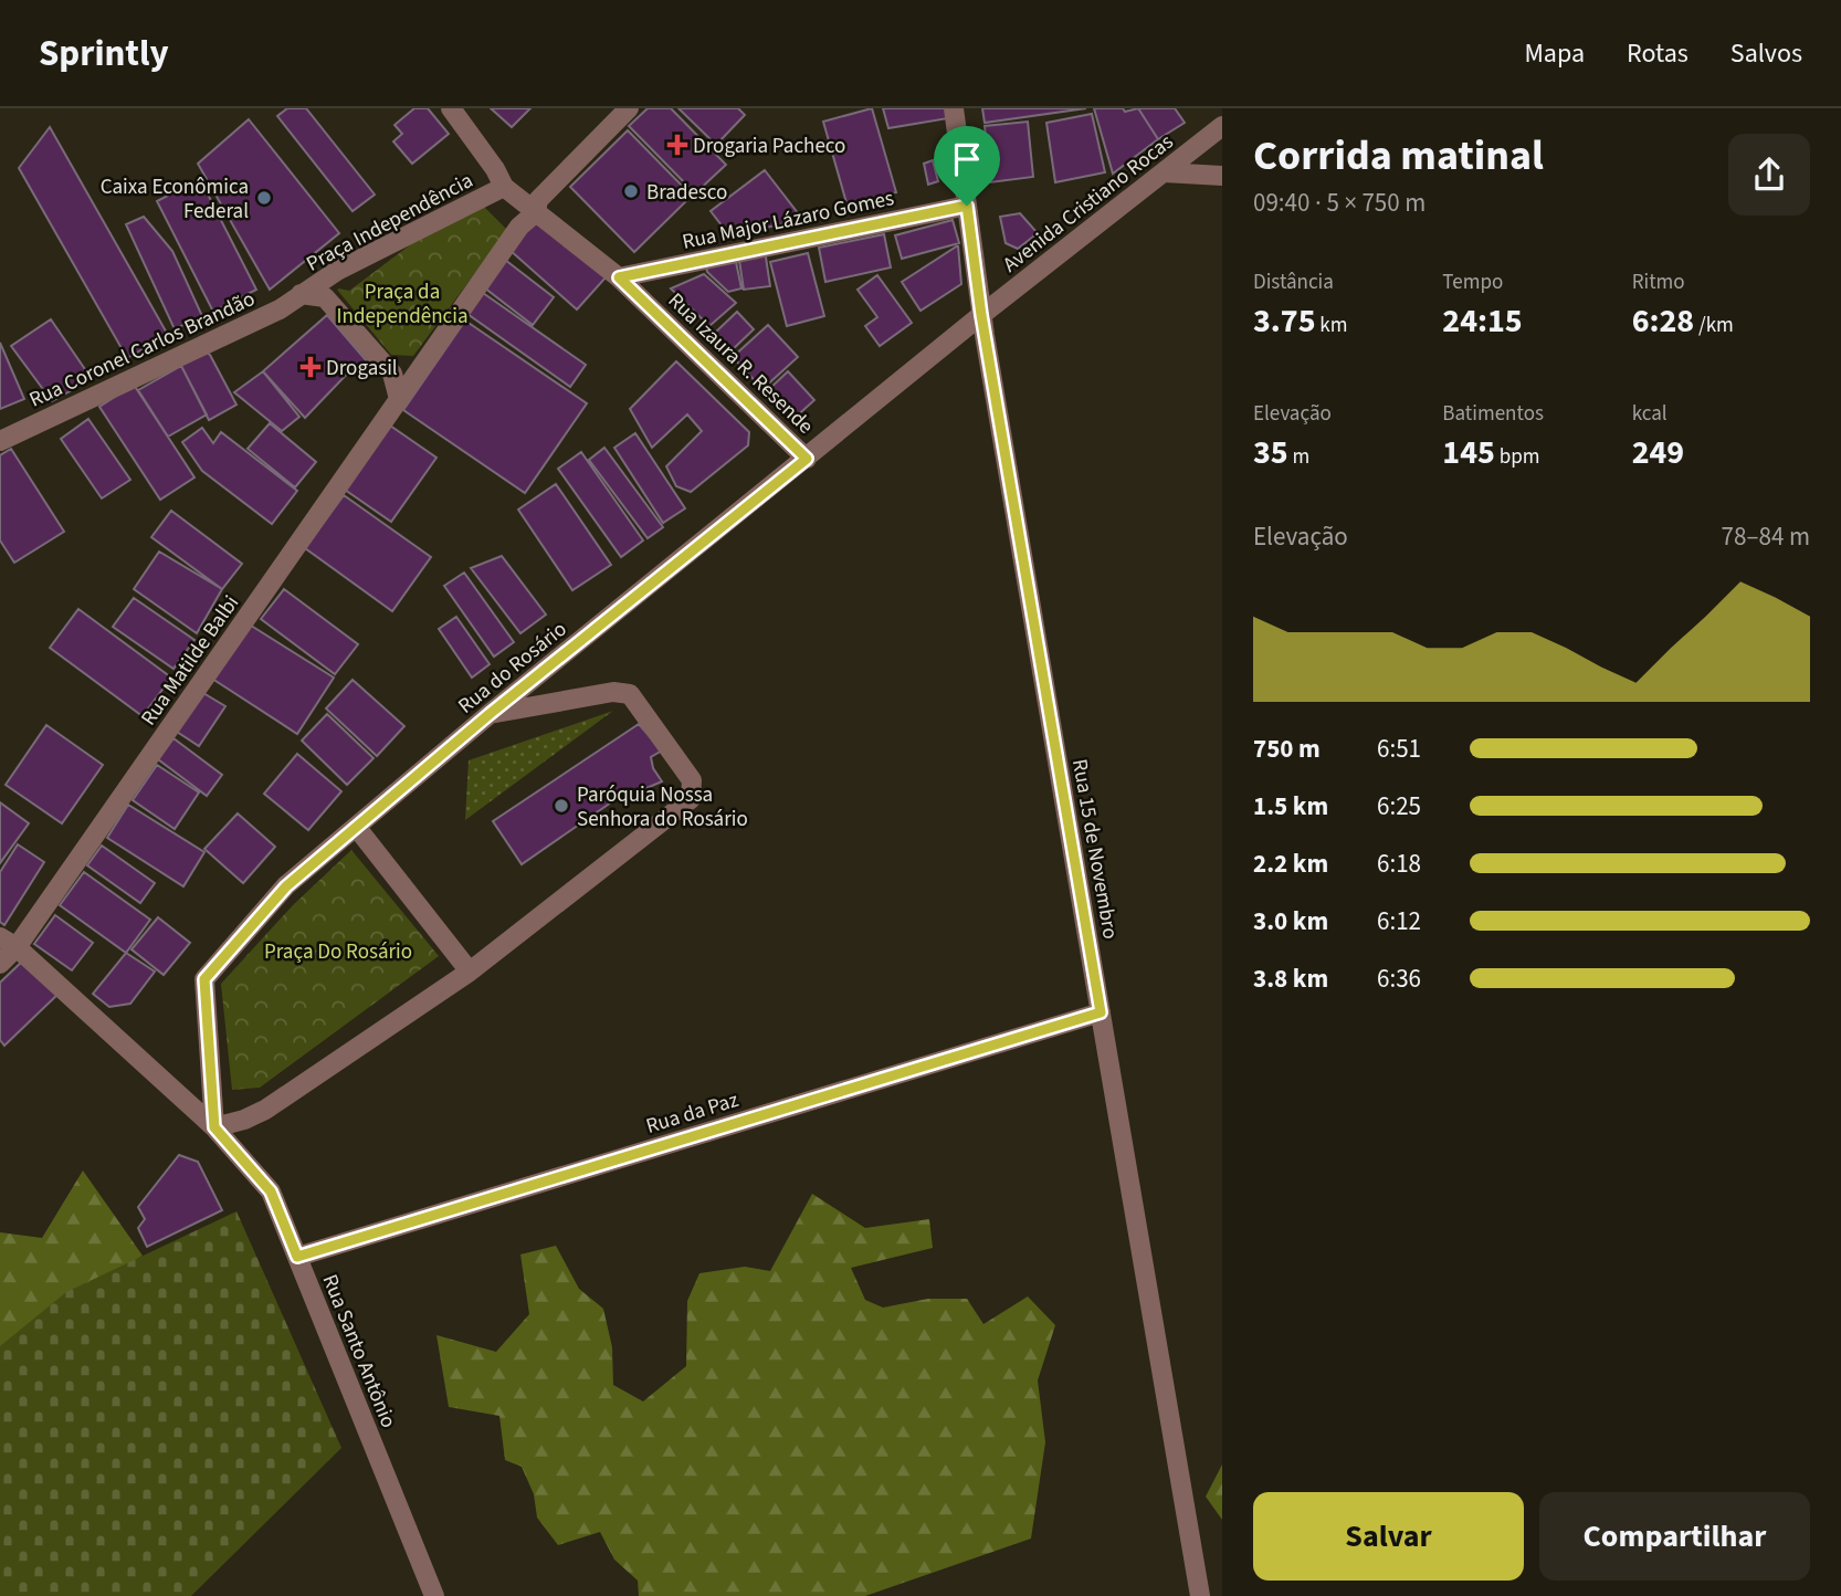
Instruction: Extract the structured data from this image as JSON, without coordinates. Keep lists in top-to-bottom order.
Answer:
{
  "streets": {
    "street": [
      "Avenida Cristiano Rocas",
      "Rua Major Lázaro Gomes",
      "Praça Independência",
      "Rua Coronel Carlos Brandão",
      "Rua Izaura R. Resende",
      "Rua Matilde Balbi",
      "Rua do Rosário",
      "Rua 15 de Novembro",
      "Rua da Paz",
      "Rua Santo Antônio"
    ]
  },
  "crossings": [
    ["Avenida Cristiano Rocas", "Rua do Rosário"],
    ["Avenida Cristiano Rocas", "Rua 15 de Novembro"],
    ["Rua Major Lázaro Gomes", "Rua Izaura R. Resende"],
    ["Rua Major Lázaro Gomes", "Rua 15 de Novembro"],
    ["Praça Independência", "Rua Coronel Carlos Brandão"],
    ["Praça Independência", "Rua Izaura R. Resende"],
    ["Rua Izaura R. Resende", "Rua do Rosário"],
    ["Rua Matilde Balbi", "Rua Santo Antônio"],
    ["Rua do Rosário", "Rua 15 de Novembro"],
    ["Rua do Rosário", "Rua Santo Antônio"],
    ["Rua 15 de Novembro", "Rua da Paz"],
    ["Rua da Paz", "Rua Santo Antônio"]
  ],
  "parks": ["Praça da Independência", "Praça Do Rosário"],
  "places": {
    "health": ["Drogaria Pacheco", "Drogasil"],
    "other": ["Bradesco", "Caixa Econômica Federal", "Paróquia Nossa Senhora do Rosário"]
  },
  "page": {
    "header": "Sprintly",
    "nav": ["Mapa", "Rotas", "Salvos"],
    "heading": ["Corrida matinal", "09:40 · 5 × 750 m"],
    "stats": [
      ["Distância", "3.75 km"],
      ["Tempo", "24:15"],
      ["Ritmo", "6:28 /km"],
      ["Elevação", "35 m"],
      ["Batimentos", "145 bpm"],
      ["kcal", "249"]
    ],
    "chart": ["Elevação", "78–84 m"],
    "list": [
      {
        "name": "750 m",
        "note": "6:51"
      },
      {
        "name": "1.5 km",
        "note": "6:25"
      },
      {
        "name": "2.2 km",
        "note": "6:18"
      },
      {
        "name": "3.0 km",
        "note": "6:12"
      },
      {
        "name": "3.8 km",
        "note": "6:36"
      }
    ],
    "buttons": ["Salvar", "Compartilhar"]
  }
}
